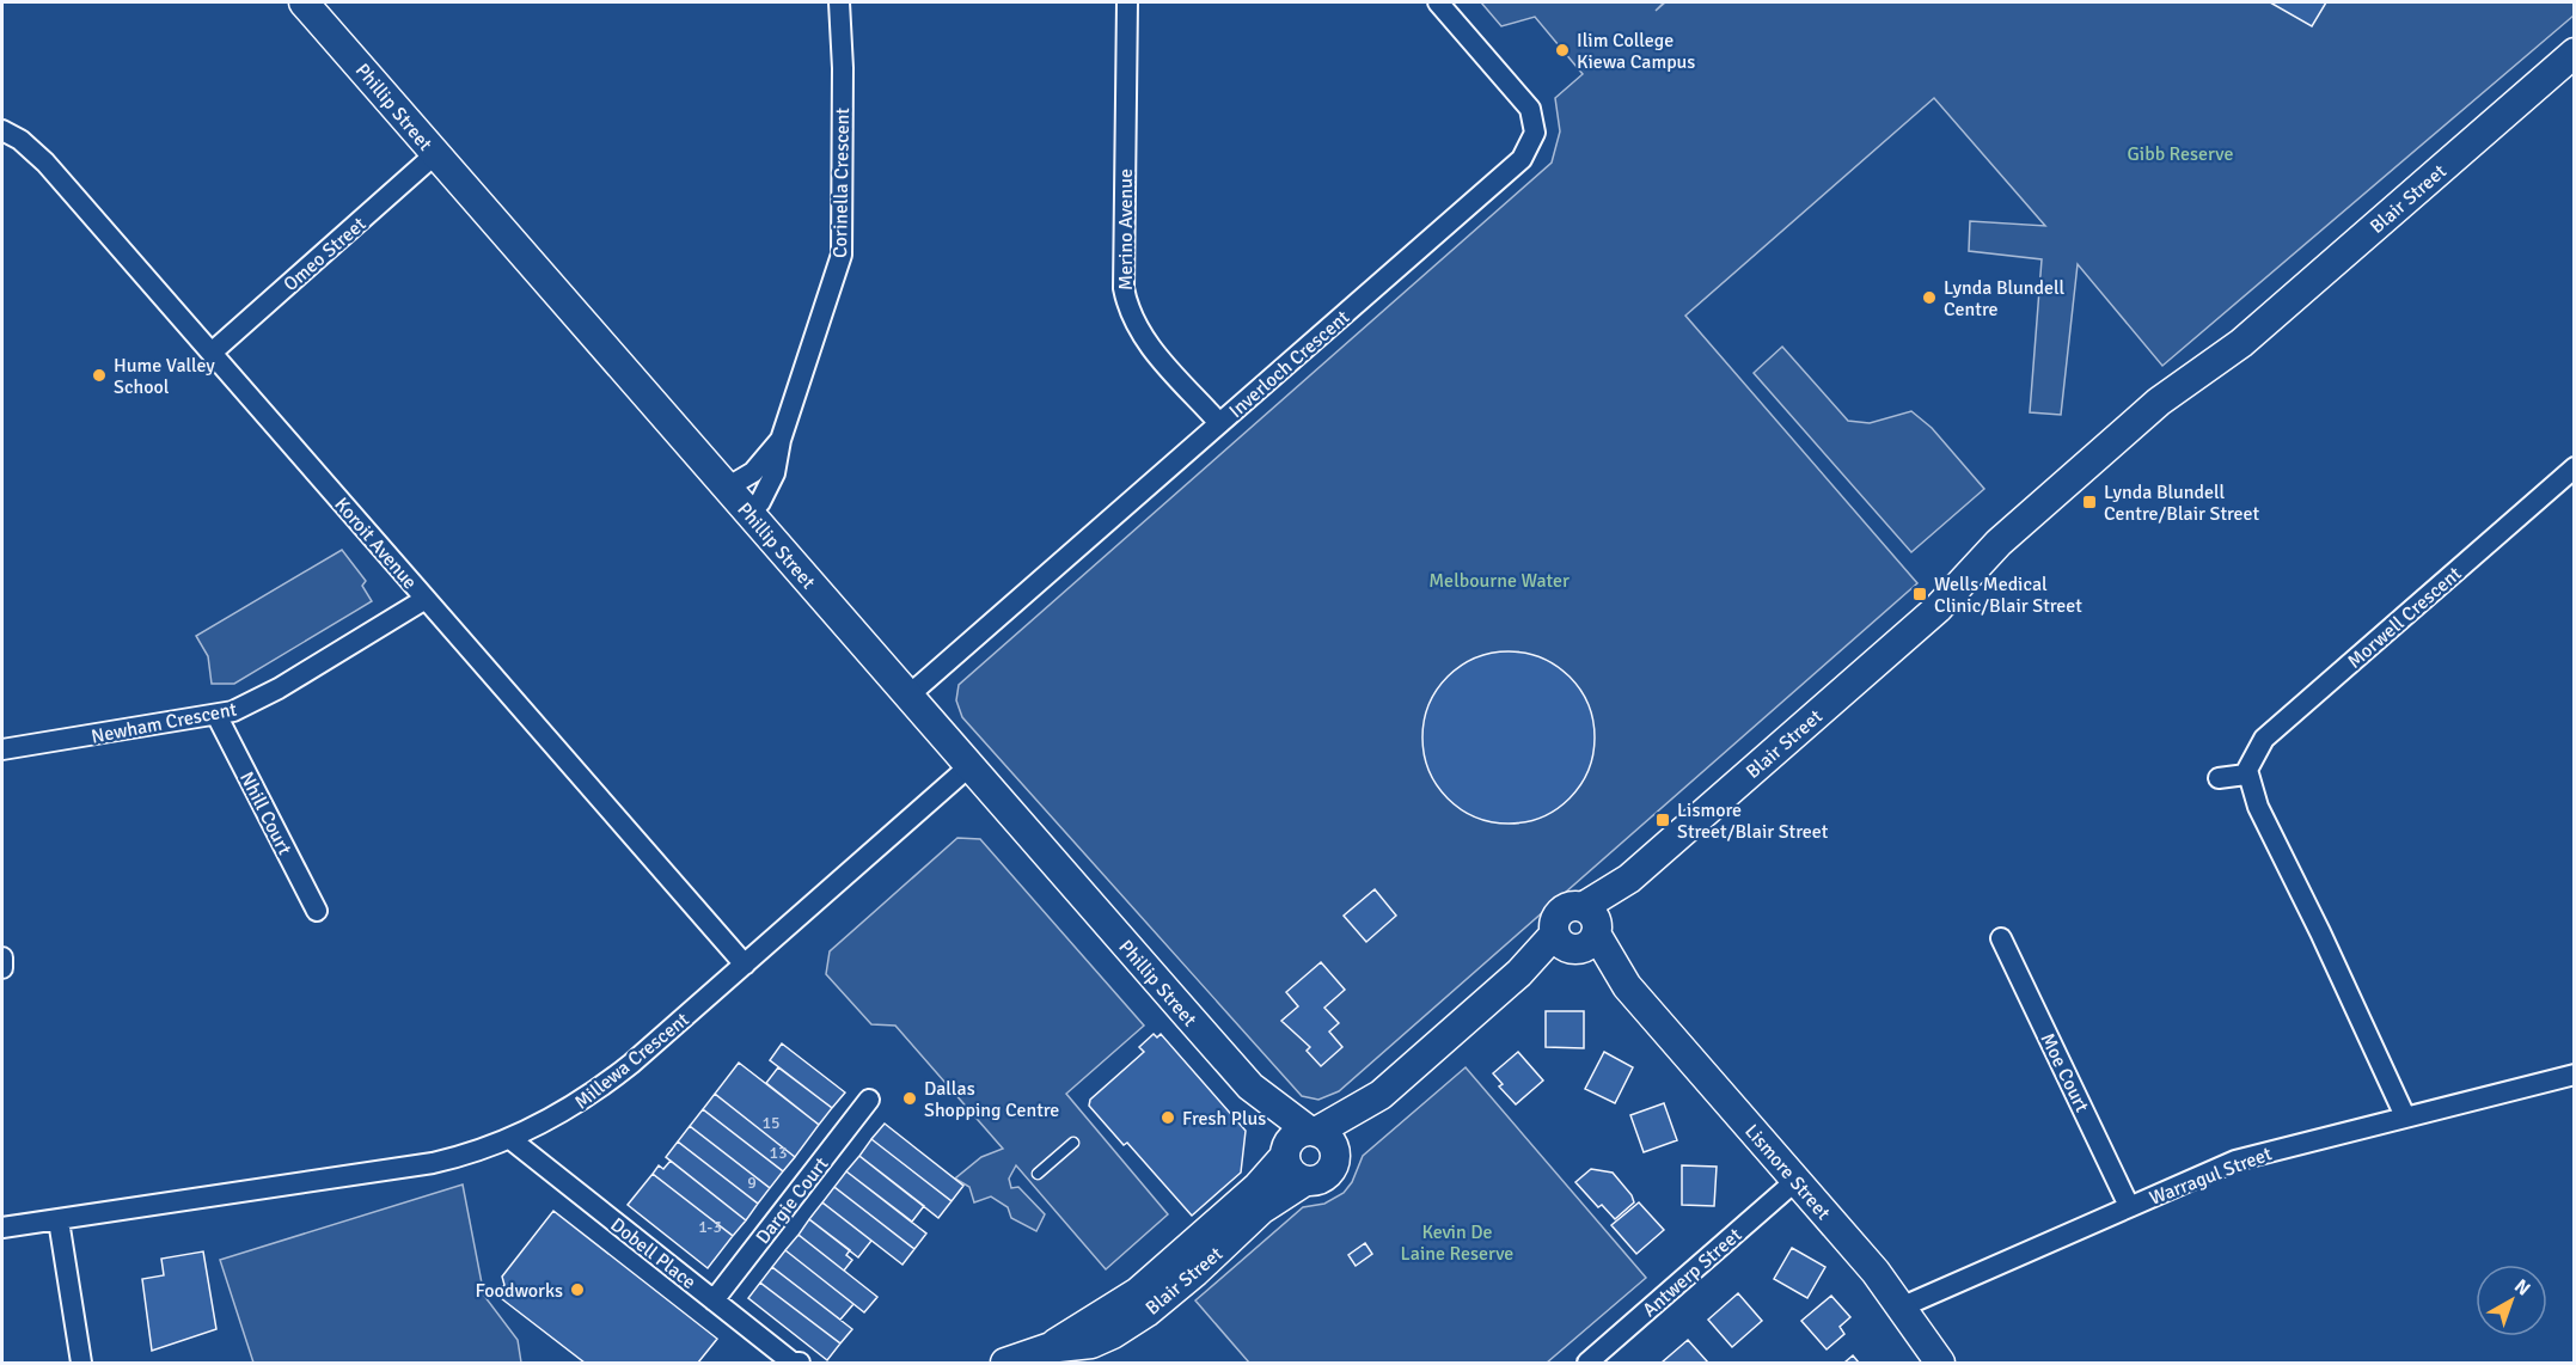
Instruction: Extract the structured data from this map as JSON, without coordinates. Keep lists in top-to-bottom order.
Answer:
{
  "streets": {
    "street": [
      "Phillip Street",
      "Corinella Crescent",
      "Blair Street",
      "Merino Avenue",
      "Omeo Street",
      "Inverloch Crescent",
      "Koroit Avenue",
      "Morwell Crescent",
      "Newham Crescent",
      "Nhill Court",
      "Millewa Crescent",
      "Moe Court",
      "Lismore Street",
      "Warragul Street",
      "Dargie Court",
      "Dobell Place",
      "Antwerp Street"
    ]
  },
  "crossings": [
    ["Phillip Street", "Corinella Crescent"],
    ["Phillip Street", "Blair Street"],
    ["Phillip Street", "Omeo Street"],
    ["Phillip Street", "Inverloch Crescent"],
    ["Phillip Street", "Millewa Crescent"],
    ["Blair Street", "Lismore Street"],
    ["Merino Avenue", "Inverloch Crescent"],
    ["Omeo Street", "Koroit Avenue"],
    ["Koroit Avenue", "Newham Crescent"],
    ["Koroit Avenue", "Millewa Crescent"],
    ["Newham Crescent", "Nhill Court"],
    ["Millewa Crescent", "Dobell Place"],
    ["Moe Court", "Warragul Street"],
    ["Lismore Street", "Warragul Street"],
    ["Lismore Street", "Antwerp Street"],
    ["Dargie Court", "Dobell Place"]
  ],
  "parks": ["Gibb Reserve", "Melbourne Water", "Kevin De Laine Reserve"],
  "places": {
    "other": [
      "Ilim College Kiewa Campus",
      "Lynda Blundell Centre",
      "Hume Valley School",
      "Dallas Shopping Centre",
      "Fresh Plus",
      "Foodworks"
    ],
    "transit": ["Lynda Blundell Centre/Blair Street", "Wells Medical Clinic/Blair Street", "Lismore Street/Blair Street"]
  },
  "house_numbers": [
    "15",
    "13",
    "9",
    "1-3"
  ],
  "north": "top right"
}
